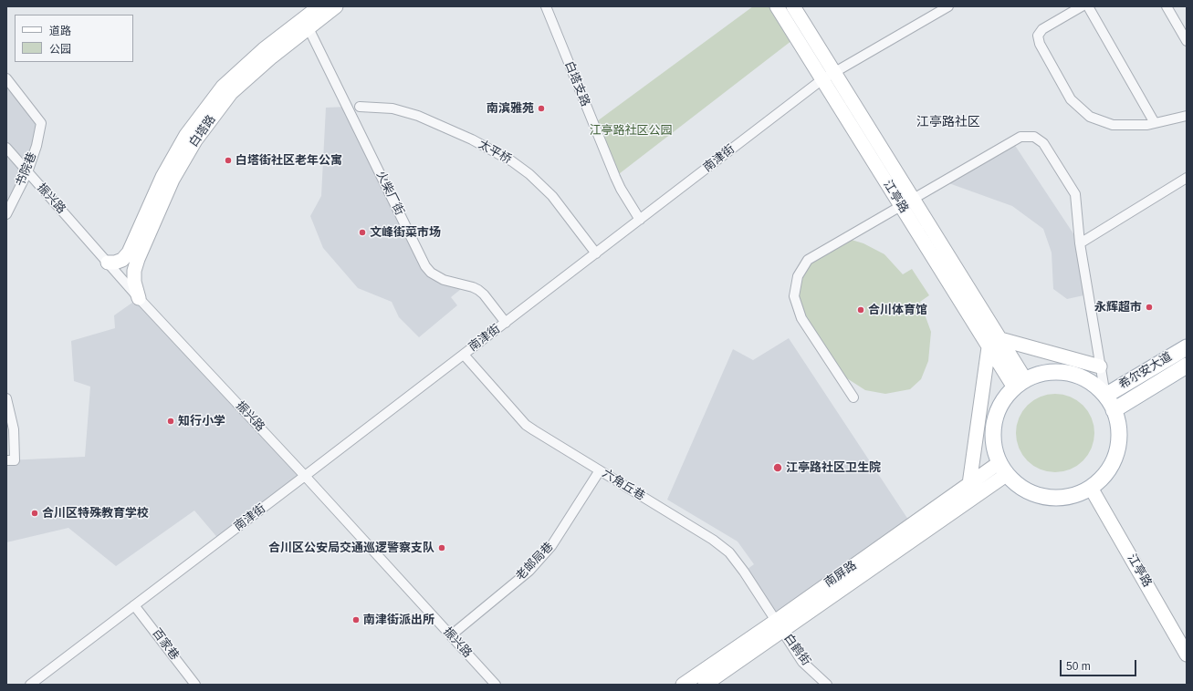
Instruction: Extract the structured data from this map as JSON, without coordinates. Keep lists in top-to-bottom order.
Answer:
{
  "streets": {
    "main road": ["希尔安大道"],
    "street": [
      "白塔支路",
      "白塔路",
      "太平桥",
      "南津街",
      "书院巷",
      "火柴厂街",
      "江亭路",
      "振兴路",
      "六角丘巷",
      "老邮局巷",
      "南屏路",
      "百家巷",
      "白鹤街"
    ]
  },
  "crossings": [
    ["白塔支路", "南津街"],
    ["白塔路", "火柴厂街"],
    ["白塔路", "振兴路"],
    ["太平桥", "南津街"],
    ["南津街", "火柴厂街"],
    ["南津街", "江亭路"],
    ["南津街", "振兴路"],
    ["南津街", "六角丘巷"],
    ["南津街", "百家巷"],
    ["书院巷", "振兴路"],
    ["江亭路", "希尔安大道"],
    ["江亭路", "南屏路"],
    ["振兴路", "老邮局巷"],
    ["希尔安大道", "南屏路"],
    ["六角丘巷", "老邮局巷"],
    ["六角丘巷", "南屏路"],
    ["六角丘巷", "白鹤街"],
    ["南屏路", "白鹤街"]
  ],
  "districts": ["江亭路社区"],
  "parks": ["江亭路社区公园"],
  "places": [
    "南滨雅苑",
    "白塔街社区老年公寓",
    "文峰街菜市场",
    "永辉超市",
    "合川体育馆",
    "知行小学",
    "江亭路社区卫生院",
    "合川区特殊教育学校",
    "合川区公安局交通巡逻警察支队",
    "南津街派出所"
  ],
  "legend": ["道路", "公园"],
  "scale_bar": "50 m"
}
